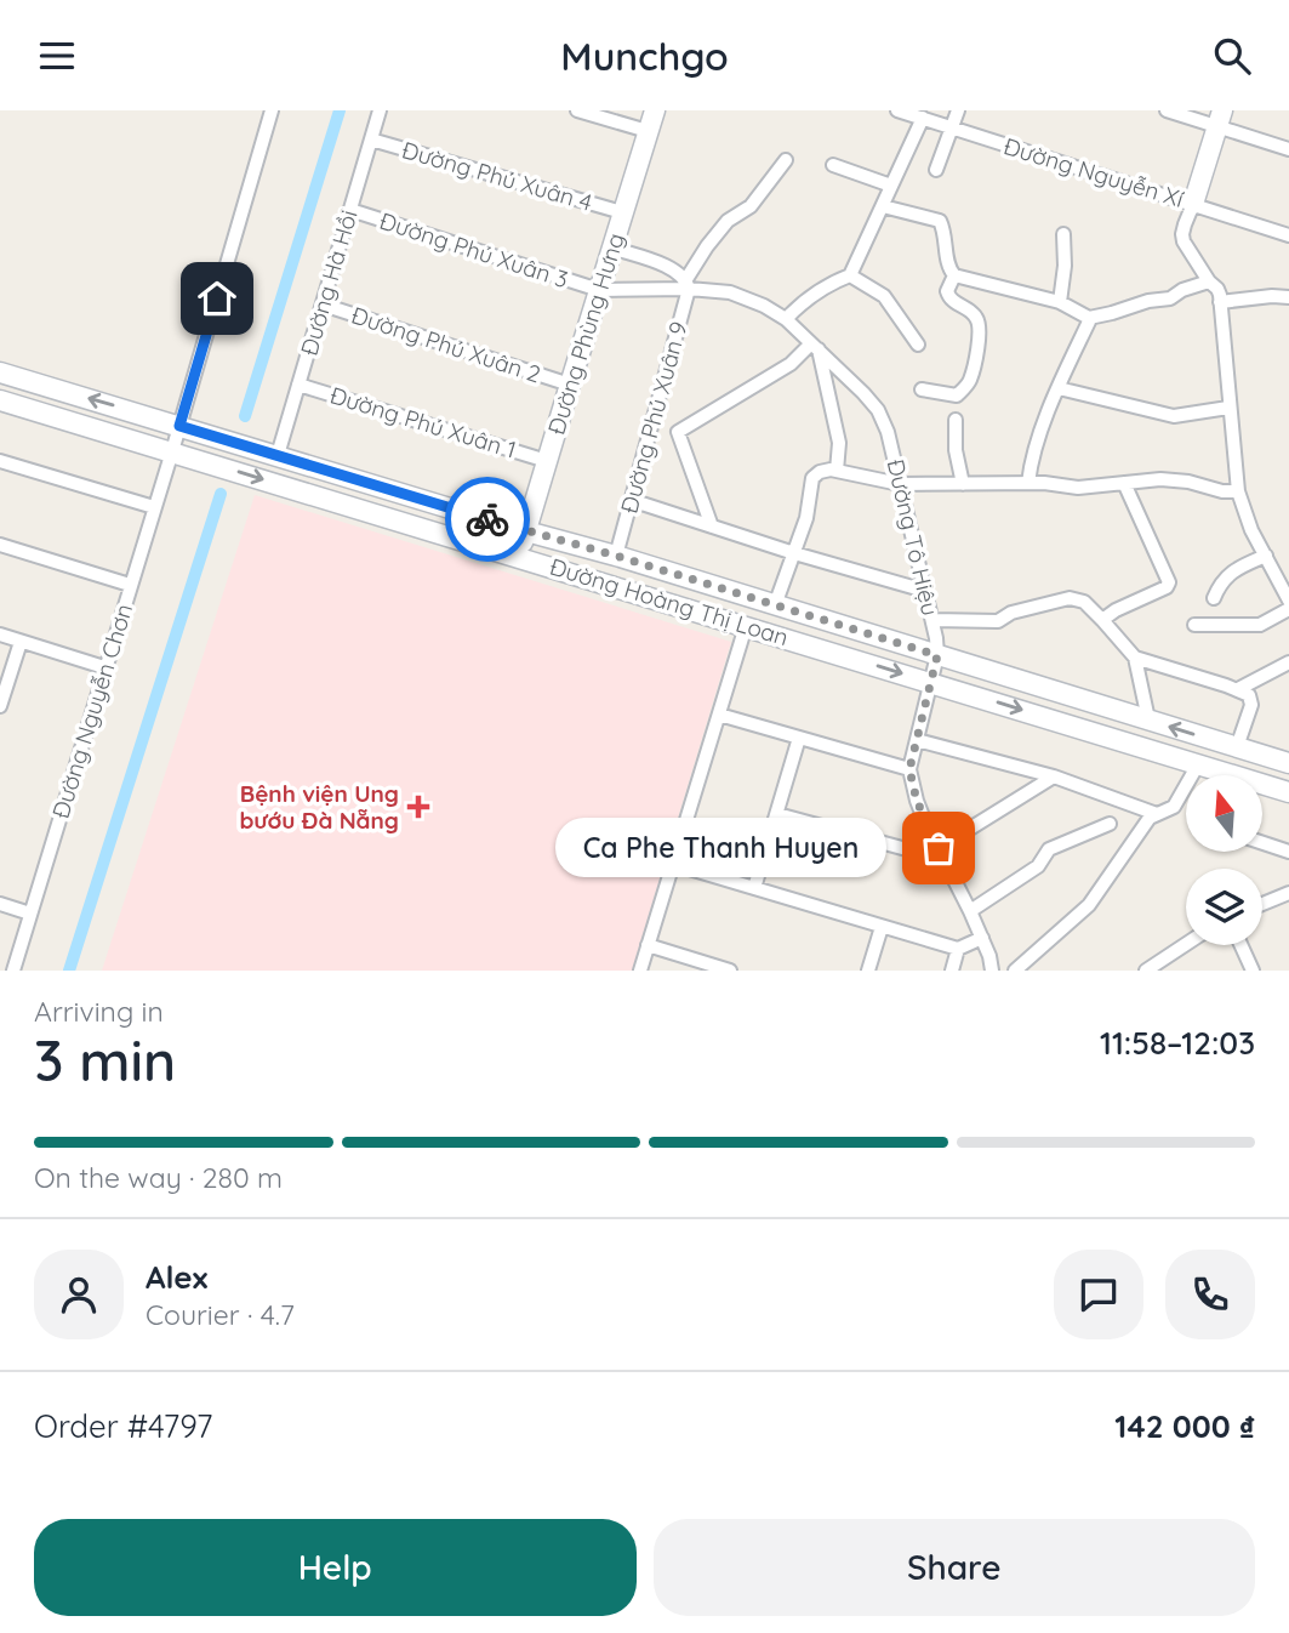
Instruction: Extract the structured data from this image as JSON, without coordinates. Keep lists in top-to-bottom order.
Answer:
{
  "streets": {
    "main road": ["Đường Phùng Hưng", "Đường Hoàng Thị Loan"],
    "street": [
      "Đường Nguyễn Xí",
      "Đường Phú Xuân 4",
      "Đường Phú Xuân 3",
      "Đường Hà Hồi",
      "Đường Phú Xuân 2",
      "Đường Phú Xuân 9",
      "Đường Phú Xuân 1",
      "Đường Tô Hiệu",
      "Đường Nguyễn Chơn"
    ]
  },
  "crossings": [
    ["Đường Phú Xuân 4", "Đường Hà Hồi"],
    ["Đường Phú Xuân 4", "Đường Phùng Hưng"],
    ["Đường Phú Xuân 3", "Đường Hà Hồi"],
    ["Đường Phú Xuân 3", "Đường Phùng Hưng"],
    ["Đường Phú Xuân 3", "Đường Tô Hiệu"],
    ["Đường Hà Hồi", "Đường Phú Xuân 2"],
    ["Đường Hà Hồi", "Đường Phú Xuân 1"],
    ["Đường Hà Hồi", "Đường Hoàng Thị Loan"],
    ["Đường Phùng Hưng", "Đường Phú Xuân 2"],
    ["Đường Phùng Hưng", "Đường Phú Xuân 1"],
    ["Đường Phùng Hưng", "Đường Tô Hiệu"],
    ["Đường Phùng Hưng", "Đường Hoàng Thị Loan"],
    ["Đường Phú Xuân 9", "Đường Tô Hiệu"],
    ["Đường Phú Xuân 9", "Đường Hoàng Thị Loan"],
    ["Đường Tô Hiệu", "Đường Hoàng Thị Loan"],
    ["Đường Hoàng Thị Loan", "Đường Nguyễn Chơn"]
  ],
  "places": {
    "health": ["Bệnh viện Ung bướu Đà Nẵng"],
    "other": ["Ca Phe Thanh Huyen"]
  },
  "north": "top",
  "page": {
    "header": "Munchgo",
    "bubble": "Ca Phe Thanh Huyen",
    "heading": ["3 min", "Arriving in", "11:58–12:03"],
    "panel": [
      "Alex",
      "Courier · 4.7",
      "Order #4797",
      "142 000 ₫"
    ],
    "bar": "On the way · 280 m",
    "buttons": ["Help", "Share"]
  }
}
